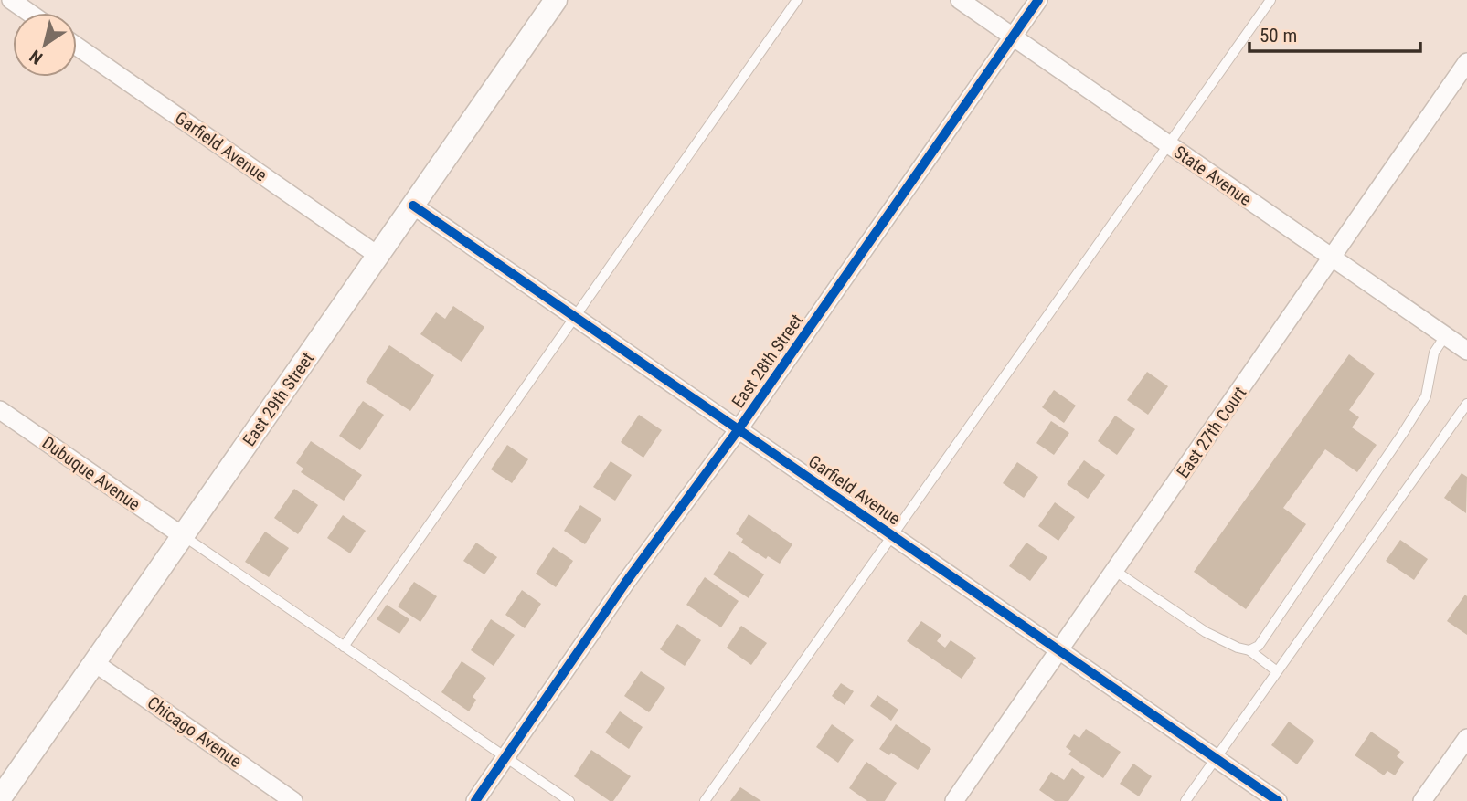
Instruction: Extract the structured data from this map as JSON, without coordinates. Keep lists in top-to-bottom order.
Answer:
{
  "streets": {
    "street": [
      "Garfield Avenue",
      "State Avenue",
      "East 28th Street",
      "East 29th Street",
      "East 27th Court",
      "Dubuque Avenue",
      "Chicago Avenue"
    ]
  },
  "crossings": [
    ["Garfield Avenue", "East 28th Street"],
    ["Garfield Avenue", "East 29th Street"],
    ["Garfield Avenue", "East 27th Court"],
    ["State Avenue", "East 28th Street"],
    ["State Avenue", "East 27th Court"],
    ["East 29th Street", "Dubuque Avenue"],
    ["East 29th Street", "Chicago Avenue"]
  ],
  "scale_bar": "50 m",
  "north": "bottom left"
}
